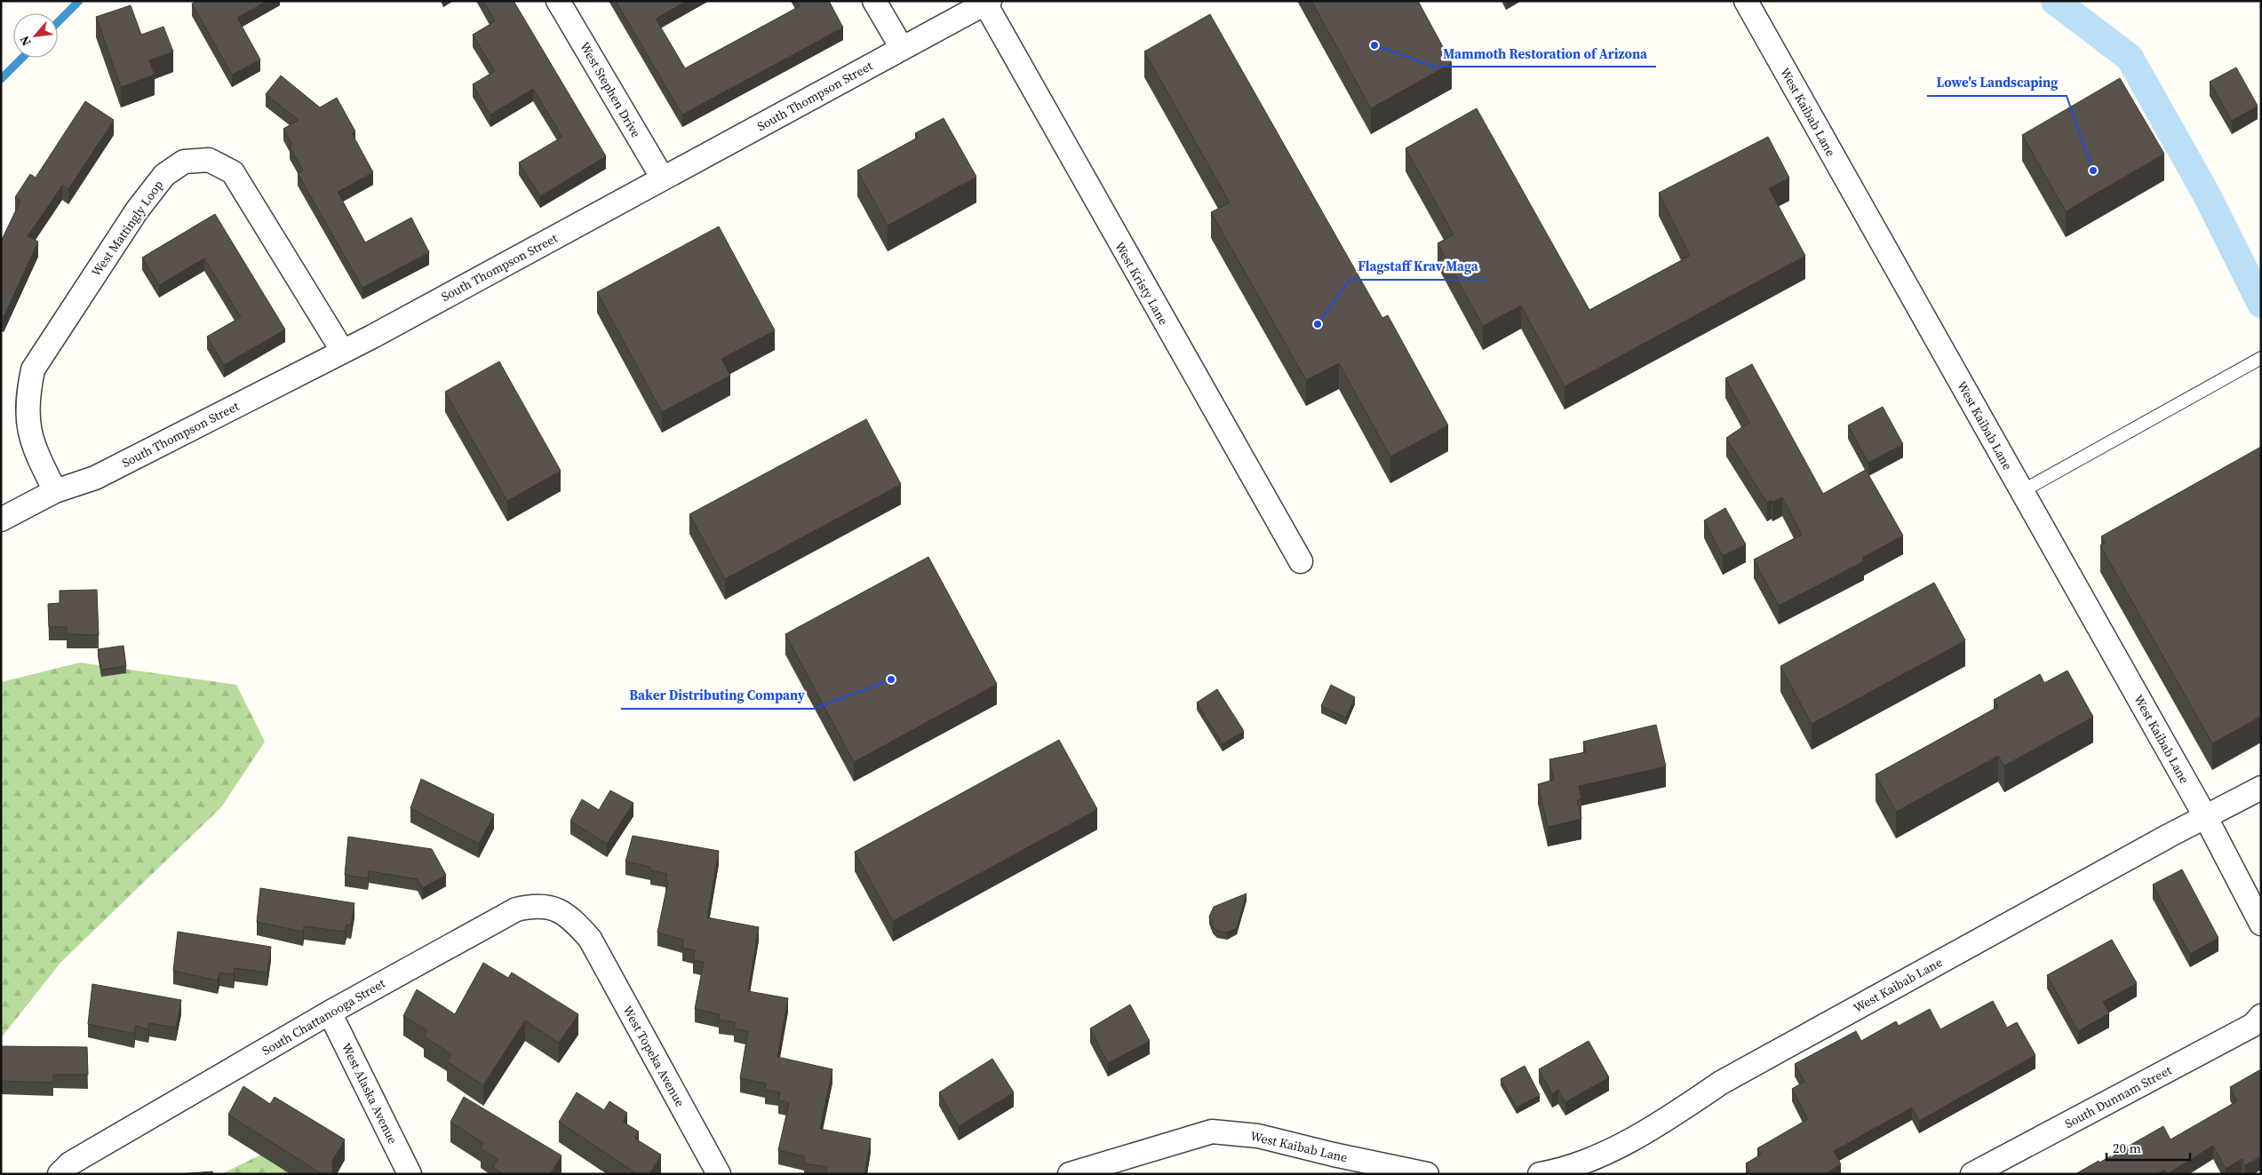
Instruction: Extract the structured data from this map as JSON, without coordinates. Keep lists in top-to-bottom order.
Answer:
{
  "streets": {
    "street": [
      "West Stephen Drive",
      "South Thompson Street",
      "West Kaibab Lane",
      "West Mattingly Loop",
      "West Kristy Lane",
      "South Chattanooga Street",
      "West Topeka Avenue",
      "West Alaska Avenue",
      "South Dunnam Street"
    ]
  },
  "crossings": [
    ["West Stephen Drive", "South Thompson Street"],
    ["South Thompson Street", "West Mattingly Loop"],
    ["South Thompson Street", "West Kristy Lane"],
    ["South Chattanooga Street", "West Topeka Avenue"],
    ["South Chattanooga Street", "West Alaska Avenue"]
  ],
  "places": [
    "Mammoth Restoration of Arizona",
    "Lowe's Landscaping",
    "Flagstaff Krav Maga",
    "Baker Distributing Company"
  ],
  "scale_bar": "20 m",
  "north": "bottom left"
}
